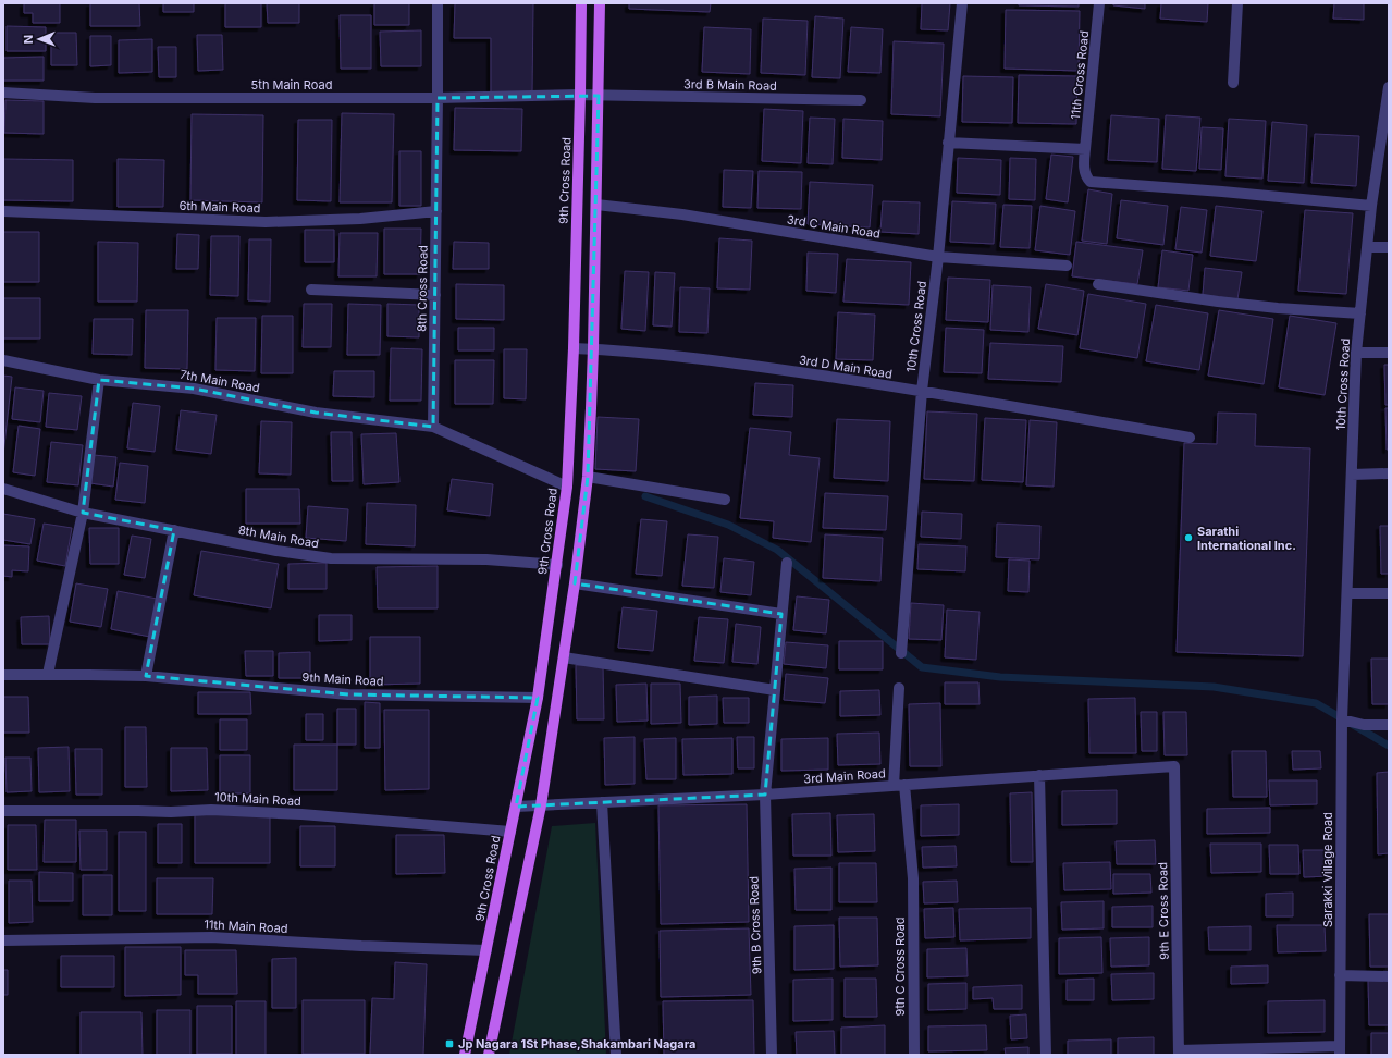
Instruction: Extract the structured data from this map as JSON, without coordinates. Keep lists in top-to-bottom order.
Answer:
{
  "streets": {
    "main road": ["9th Cross Road"],
    "street": [
      "11th Cross Road",
      "5th Main Road",
      "3rd B Main Road",
      "6th Main Road",
      "3rd C Main Road",
      "8th Cross Road",
      "10th Cross Road",
      "3rd D Main Road",
      "7th Main Road",
      "8th Main Road",
      "9th Main Road",
      "3rd Main Road",
      "10th Main Road",
      "Sarakki Village Road",
      "9th E Cross Road",
      "9th B Cross Road",
      "11th Main Road",
      "9th C Cross Road"
    ]
  },
  "crossings": [
    ["11th Cross Road", "10th Cross Road"],
    ["5th Main Road", "3rd B Main Road"],
    ["5th Main Road", "9th Cross Road"],
    ["5th Main Road", "8th Cross Road"],
    ["3rd B Main Road", "9th Cross Road"],
    ["9th Cross Road", "3rd D Main Road"],
    ["9th Cross Road", "8th Main Road"],
    ["9th Cross Road", "9th Main Road"],
    ["9th Cross Road", "3rd Main Road"],
    ["9th Cross Road", "10th Main Road"],
    ["9th Cross Road", "11th Main Road"],
    ["6th Main Road", "8th Cross Road"],
    ["3rd C Main Road", "10th Cross Road"],
    ["8th Cross Road", "7th Main Road"],
    ["10th Cross Road", "3rd D Main Road"],
    ["10th Cross Road", "Sarakki Village Road"],
    ["3rd Main Road", "9th E Cross Road"],
    ["3rd Main Road", "9th B Cross Road"],
    ["3rd Main Road", "9th C Cross Road"]
  ],
  "places": {
    "other": ["Sarathi International Inc."],
    "transit": ["Jp Nagara 1St Phase,Shakambari Nagara"]
  },
  "north": "left"
}
